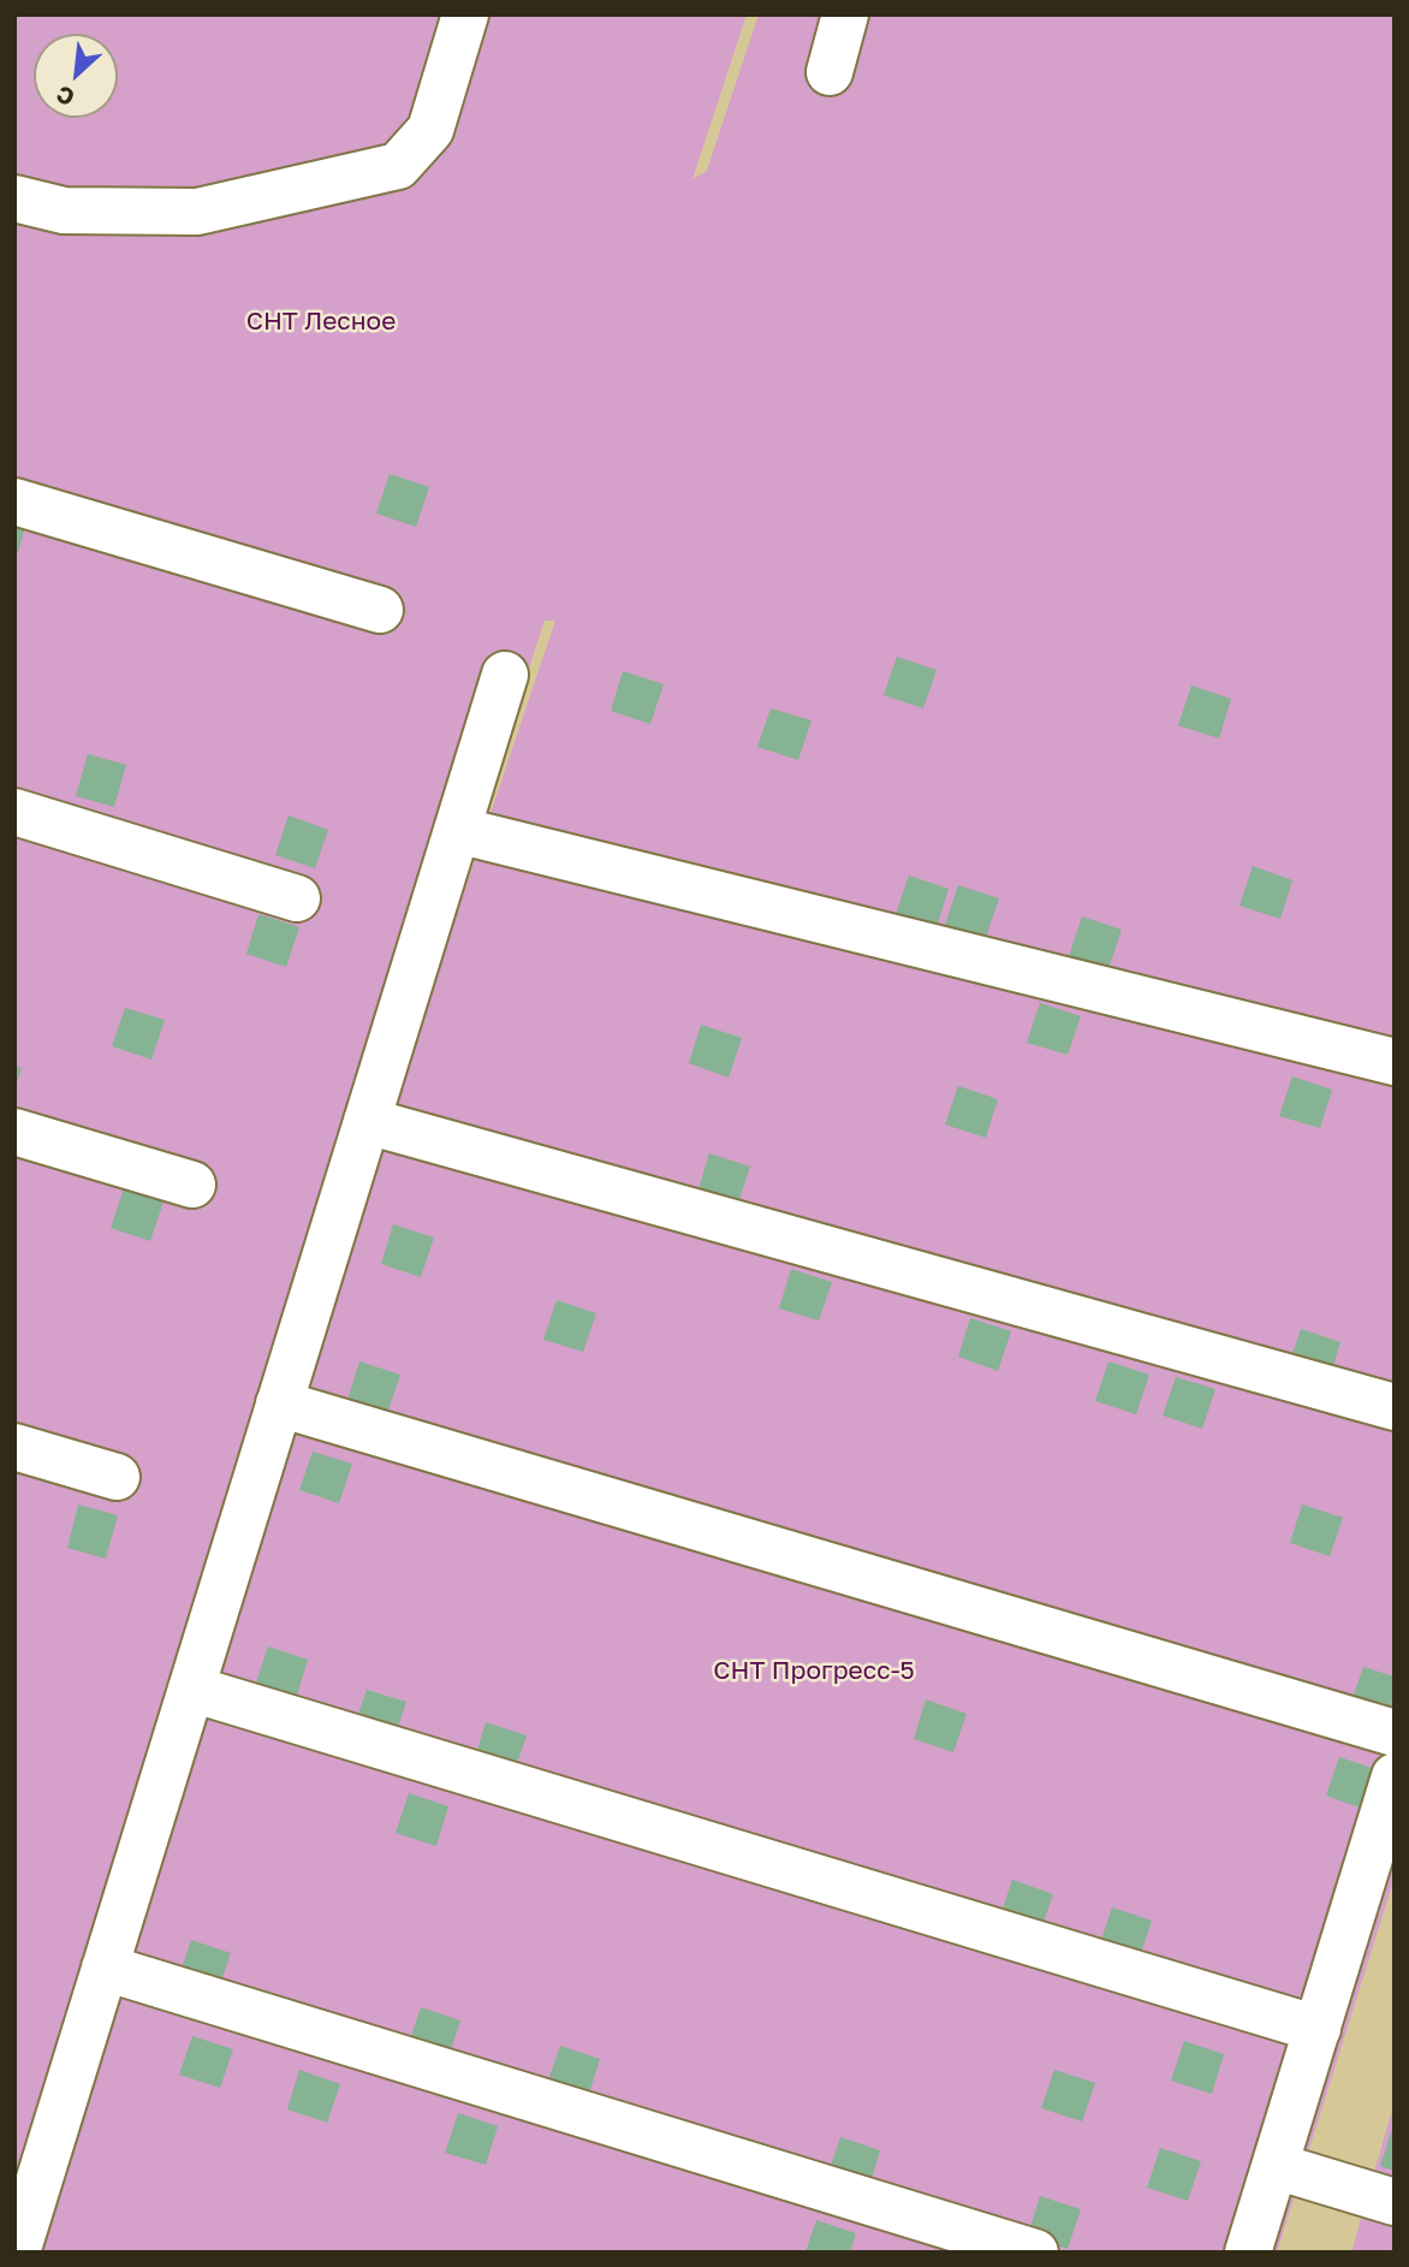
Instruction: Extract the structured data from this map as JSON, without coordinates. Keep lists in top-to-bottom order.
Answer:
{
  "parks": ["СНТ Лесное", "СНТ Прогресс-5"],
  "north": "bottom left"
}
